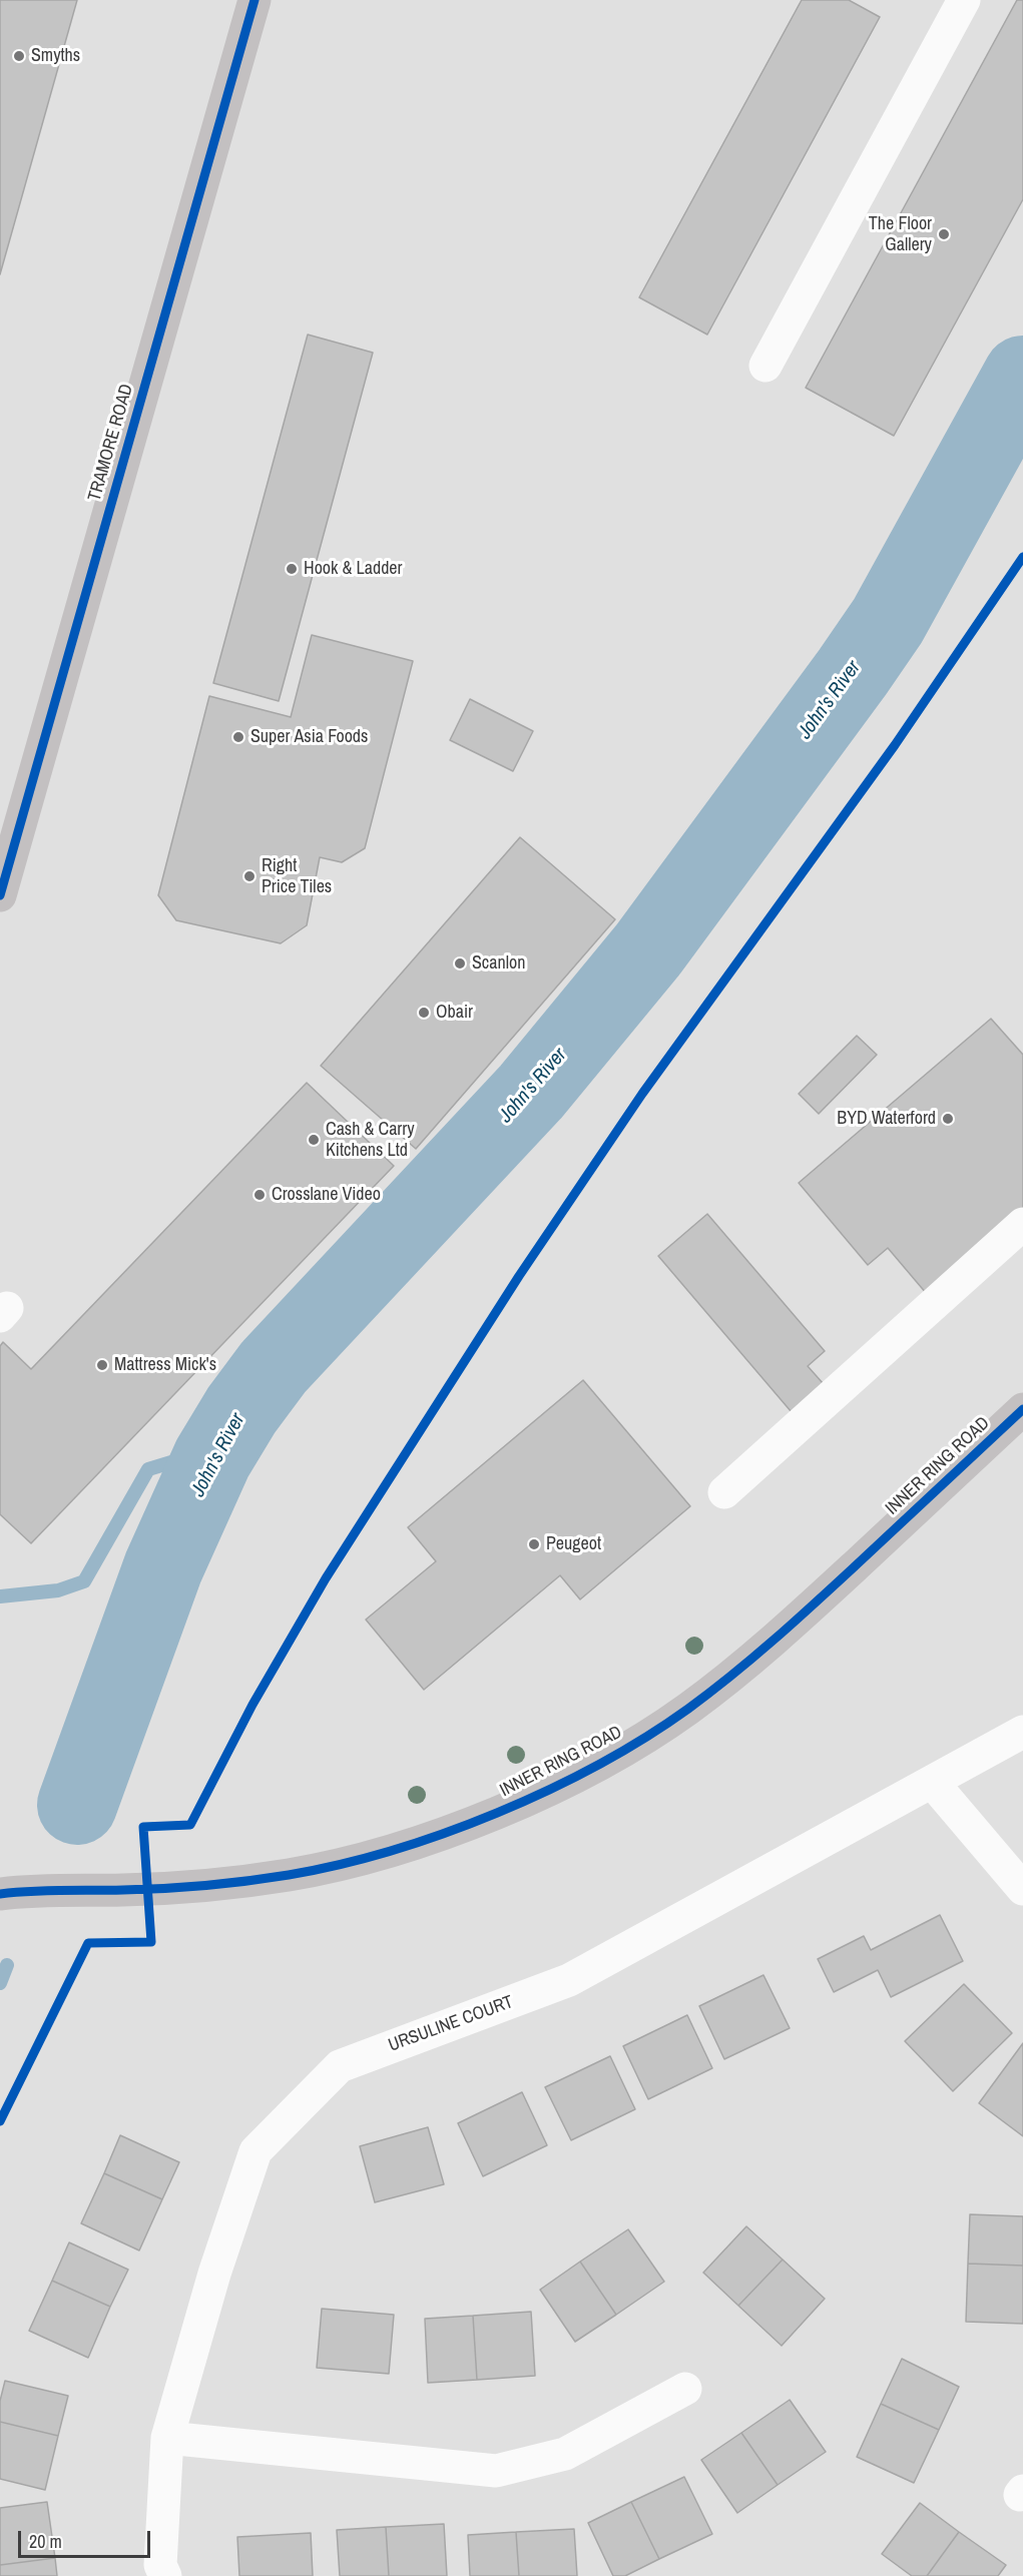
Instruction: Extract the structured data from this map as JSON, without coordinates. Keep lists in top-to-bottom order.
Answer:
{
  "streets": {
    "main road": ["TRAMORE ROAD", "INNER RING ROAD"],
    "street": ["URSULINE COURT"]
  },
  "water": ["John's River"],
  "places": [
    "Smyths",
    "The Floor Gallery",
    "Hook & Ladder",
    "Super Asia Foods",
    "Right Price Tiles",
    "Scanlon",
    "Obair",
    "BYD Waterford",
    "Cash & Carry Kitchens Ltd",
    "Crosslane Video",
    "Mattress Mick's",
    "Peugeot"
  ],
  "scale_bar": "20 m"
}
